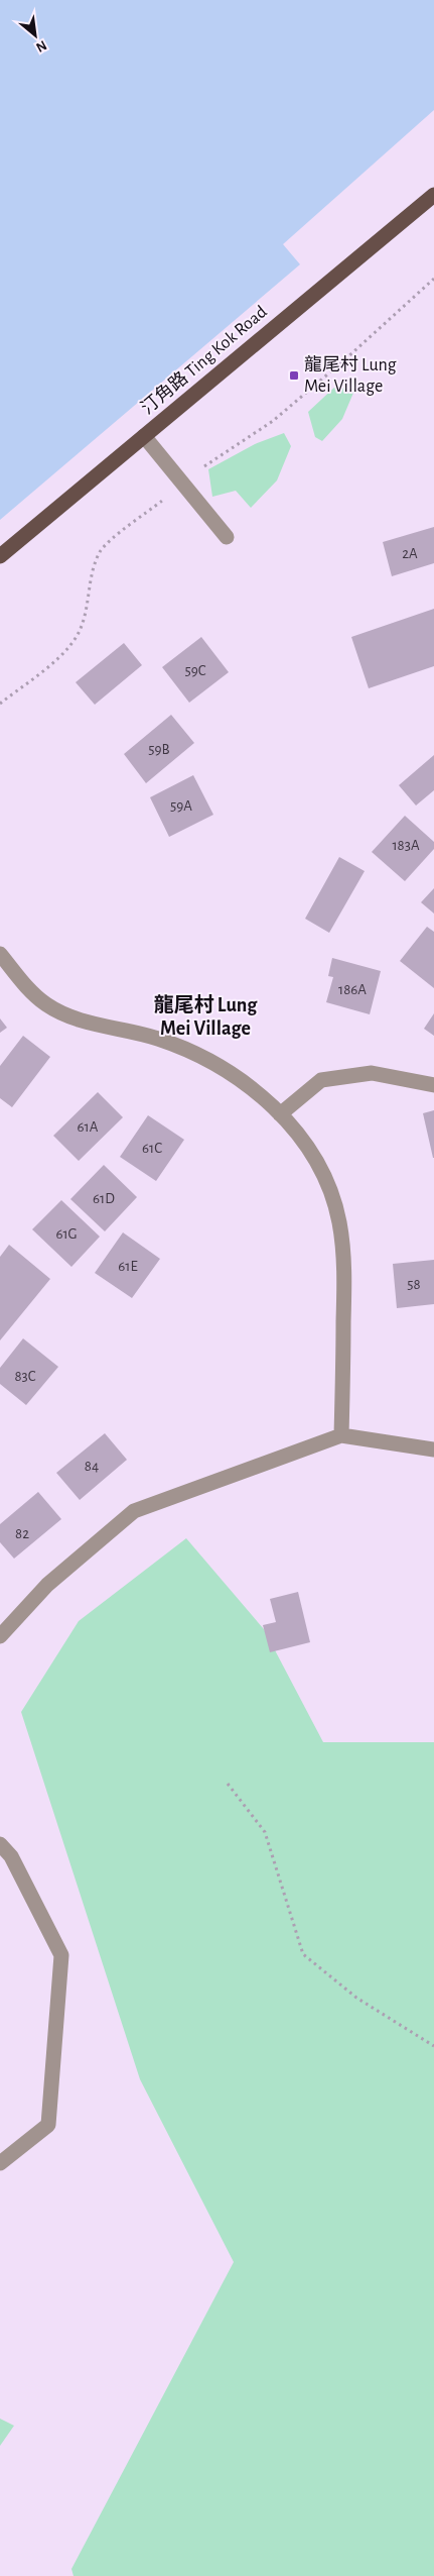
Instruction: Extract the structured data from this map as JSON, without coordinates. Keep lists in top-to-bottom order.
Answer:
{
  "streets": {
    "main road": ["汀角路 Ting Kok Road"]
  },
  "districts": ["龍尾村 Lung Mei Village"],
  "places": {
    "transit": ["龍尾村 Lung Mei Village"]
  },
  "house_numbers": [
    "2A",
    "59C",
    "59B",
    "59A",
    "183A",
    "186A",
    "61A",
    "61C",
    "61D",
    "61G",
    "61E",
    "58",
    "83C",
    "84",
    "82"
  ],
  "north": "bottom right"
}
